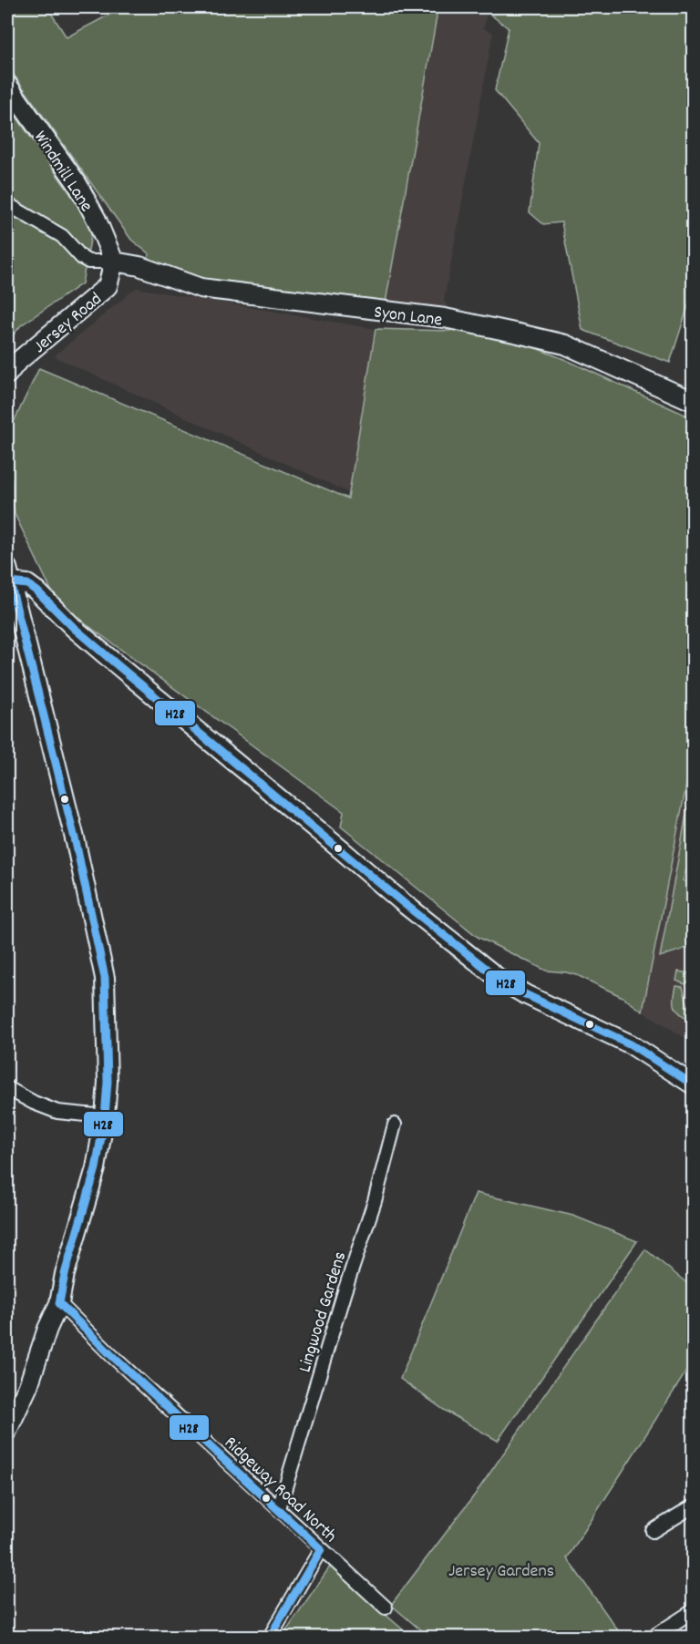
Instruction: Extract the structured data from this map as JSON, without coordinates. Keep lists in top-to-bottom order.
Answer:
{
  "streets": {
    "street": [
      "Windmill Lane",
      "Syon Lane",
      "Jersey Road",
      "Lingwood Gardens",
      "Ridgeway Road North"
    ]
  },
  "crossings": [
    ["Windmill Lane", "Syon Lane"],
    ["Windmill Lane", "Jersey Road"],
    ["Syon Lane", "Jersey Road"],
    ["Lingwood Gardens", "Ridgeway Road North"]
  ],
  "parks": ["Jersey Gardens"],
  "lines": ["transit line H28"]
}
